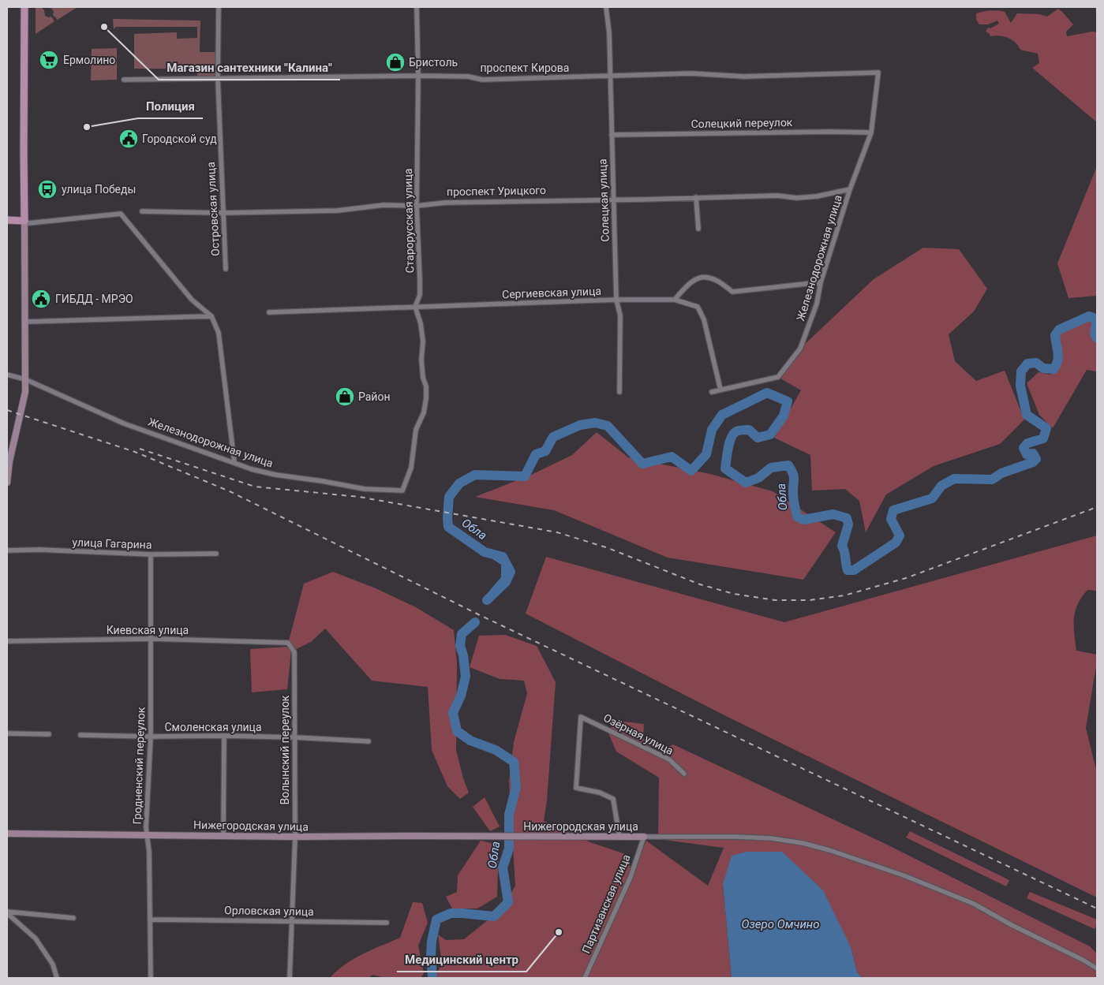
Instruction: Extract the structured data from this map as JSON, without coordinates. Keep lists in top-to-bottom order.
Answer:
{
  "streets": {
    "street": [
      "проспект Кирова",
      "Солецкий переулок",
      "проспект Урицкого",
      "Солецкая улица",
      "Островская улица",
      "Старорусская улица",
      "Железнодорожная улица",
      "Сергиевская улица",
      "улица Гагарина",
      "Киевская улица",
      "Смоленская улица",
      "Озёрная улица",
      "Волынский переулок",
      "Гродненский переулок",
      "Нижегородская улица",
      "Партизанская улица",
      "Орловская улица"
    ]
  },
  "crossings": [
    ["проспект Кирова", "Солецкая улица"],
    ["проспект Кирова", "Островская улица"],
    ["проспект Кирова", "Старорусская улица"],
    ["проспект Кирова", "Железнодорожная улица"],
    ["Солецкий переулок", "Солецкая улица"],
    ["Солецкий переулок", "Железнодорожная улица"],
    ["проспект Урицкого", "Солецкая улица"],
    ["проспект Урицкого", "Островская улица"],
    ["проспект Урицкого", "Старорусская улица"],
    ["проспект Урицкого", "Железнодорожная улица"],
    ["Солецкая улица", "Сергиевская улица"],
    ["Старорусская улица", "Железнодорожная улица"],
    ["Старорусская улица", "Сергиевская улица"],
    ["Железнодорожная улица", "Сергиевская улица"],
    ["улица Гагарина", "Гродненский переулок"],
    ["Киевская улица", "Волынский переулок"],
    ["Киевская улица", "Гродненский переулок"],
    ["Смоленская улица", "Волынский переулок"],
    ["Смоленская улица", "Гродненский переулок"],
    ["Озёрная улица", "Нижегородская улица"],
    ["Волынский переулок", "Нижегородская улица"],
    ["Волынский переулок", "Орловская улица"],
    ["Гродненский переулок", "Нижегородская улица"],
    ["Гродненский переулок", "Орловская улица"],
    ["Нижегородская улица", "Партизанская улица"]
  ],
  "water": ["Обла", "Озеро Омчино"],
  "places": {
    "other": ["Магазин сантехники \"Калина\"", "Полиция", "Медицинский центр"],
    "supermarket": ["Ермолино"],
    "shop": ["Бристоль", "Район"],
    "public building": ["Городской суд", "ГИБДД - МРЭО"],
    "bus stop": ["улица Победы"]
  }
}
